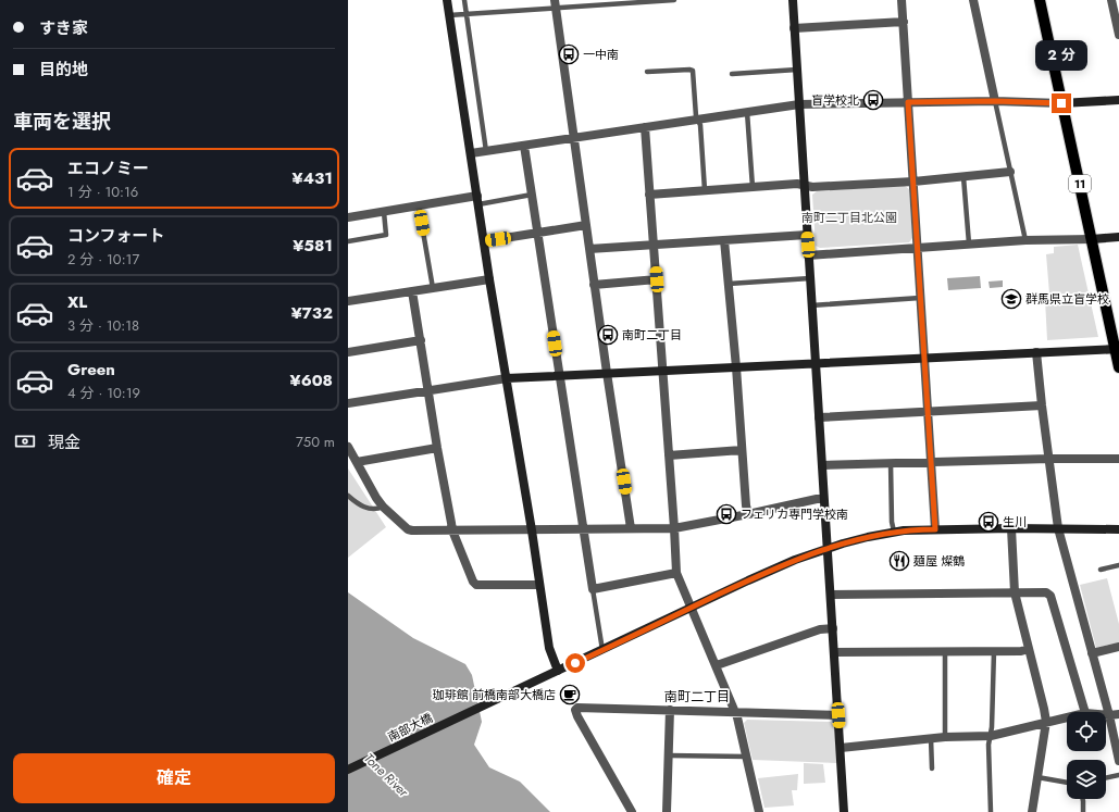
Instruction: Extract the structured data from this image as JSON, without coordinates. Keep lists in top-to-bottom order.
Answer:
{
  "streets": {
    "main road": ["11"],
    "street": ["南部大橋"]
  },
  "districts": ["南町二丁目"],
  "water": ["Tone River"],
  "parks": ["南町二丁目北公園"],
  "places": {
    "bus stop": [
      "一中南",
      "盲学校北",
      "南町二丁目",
      "フェリカ専門学校南",
      "生川"
    ],
    "school or university": ["群馬県立盲学校"],
    "restaurant": ["麺屋 燦鶴"],
    "cafe": ["珈琲館 前橋南部大橋店"]
  },
  "page": {
    "banner": ["すき家", "目的地"],
    "bubble": "2 分",
    "heading": "車両を選択",
    "list": [
      {
        "name": "エコノミー",
        "note": "1 分 · 10:16",
        "value": "¥431"
      },
      {
        "name": "コンフォート",
        "note": "2 分 · 10:17",
        "value": "¥581"
      },
      {
        "name": "XL",
        "note": "3 分 · 10:18",
        "value": "¥732"
      },
      {
        "name": "Green",
        "note": "4 分 · 10:19",
        "value": "¥608"
      }
    ],
    "pay": ["現金", "750 m"],
    "buttons": "確定"
  }
}
